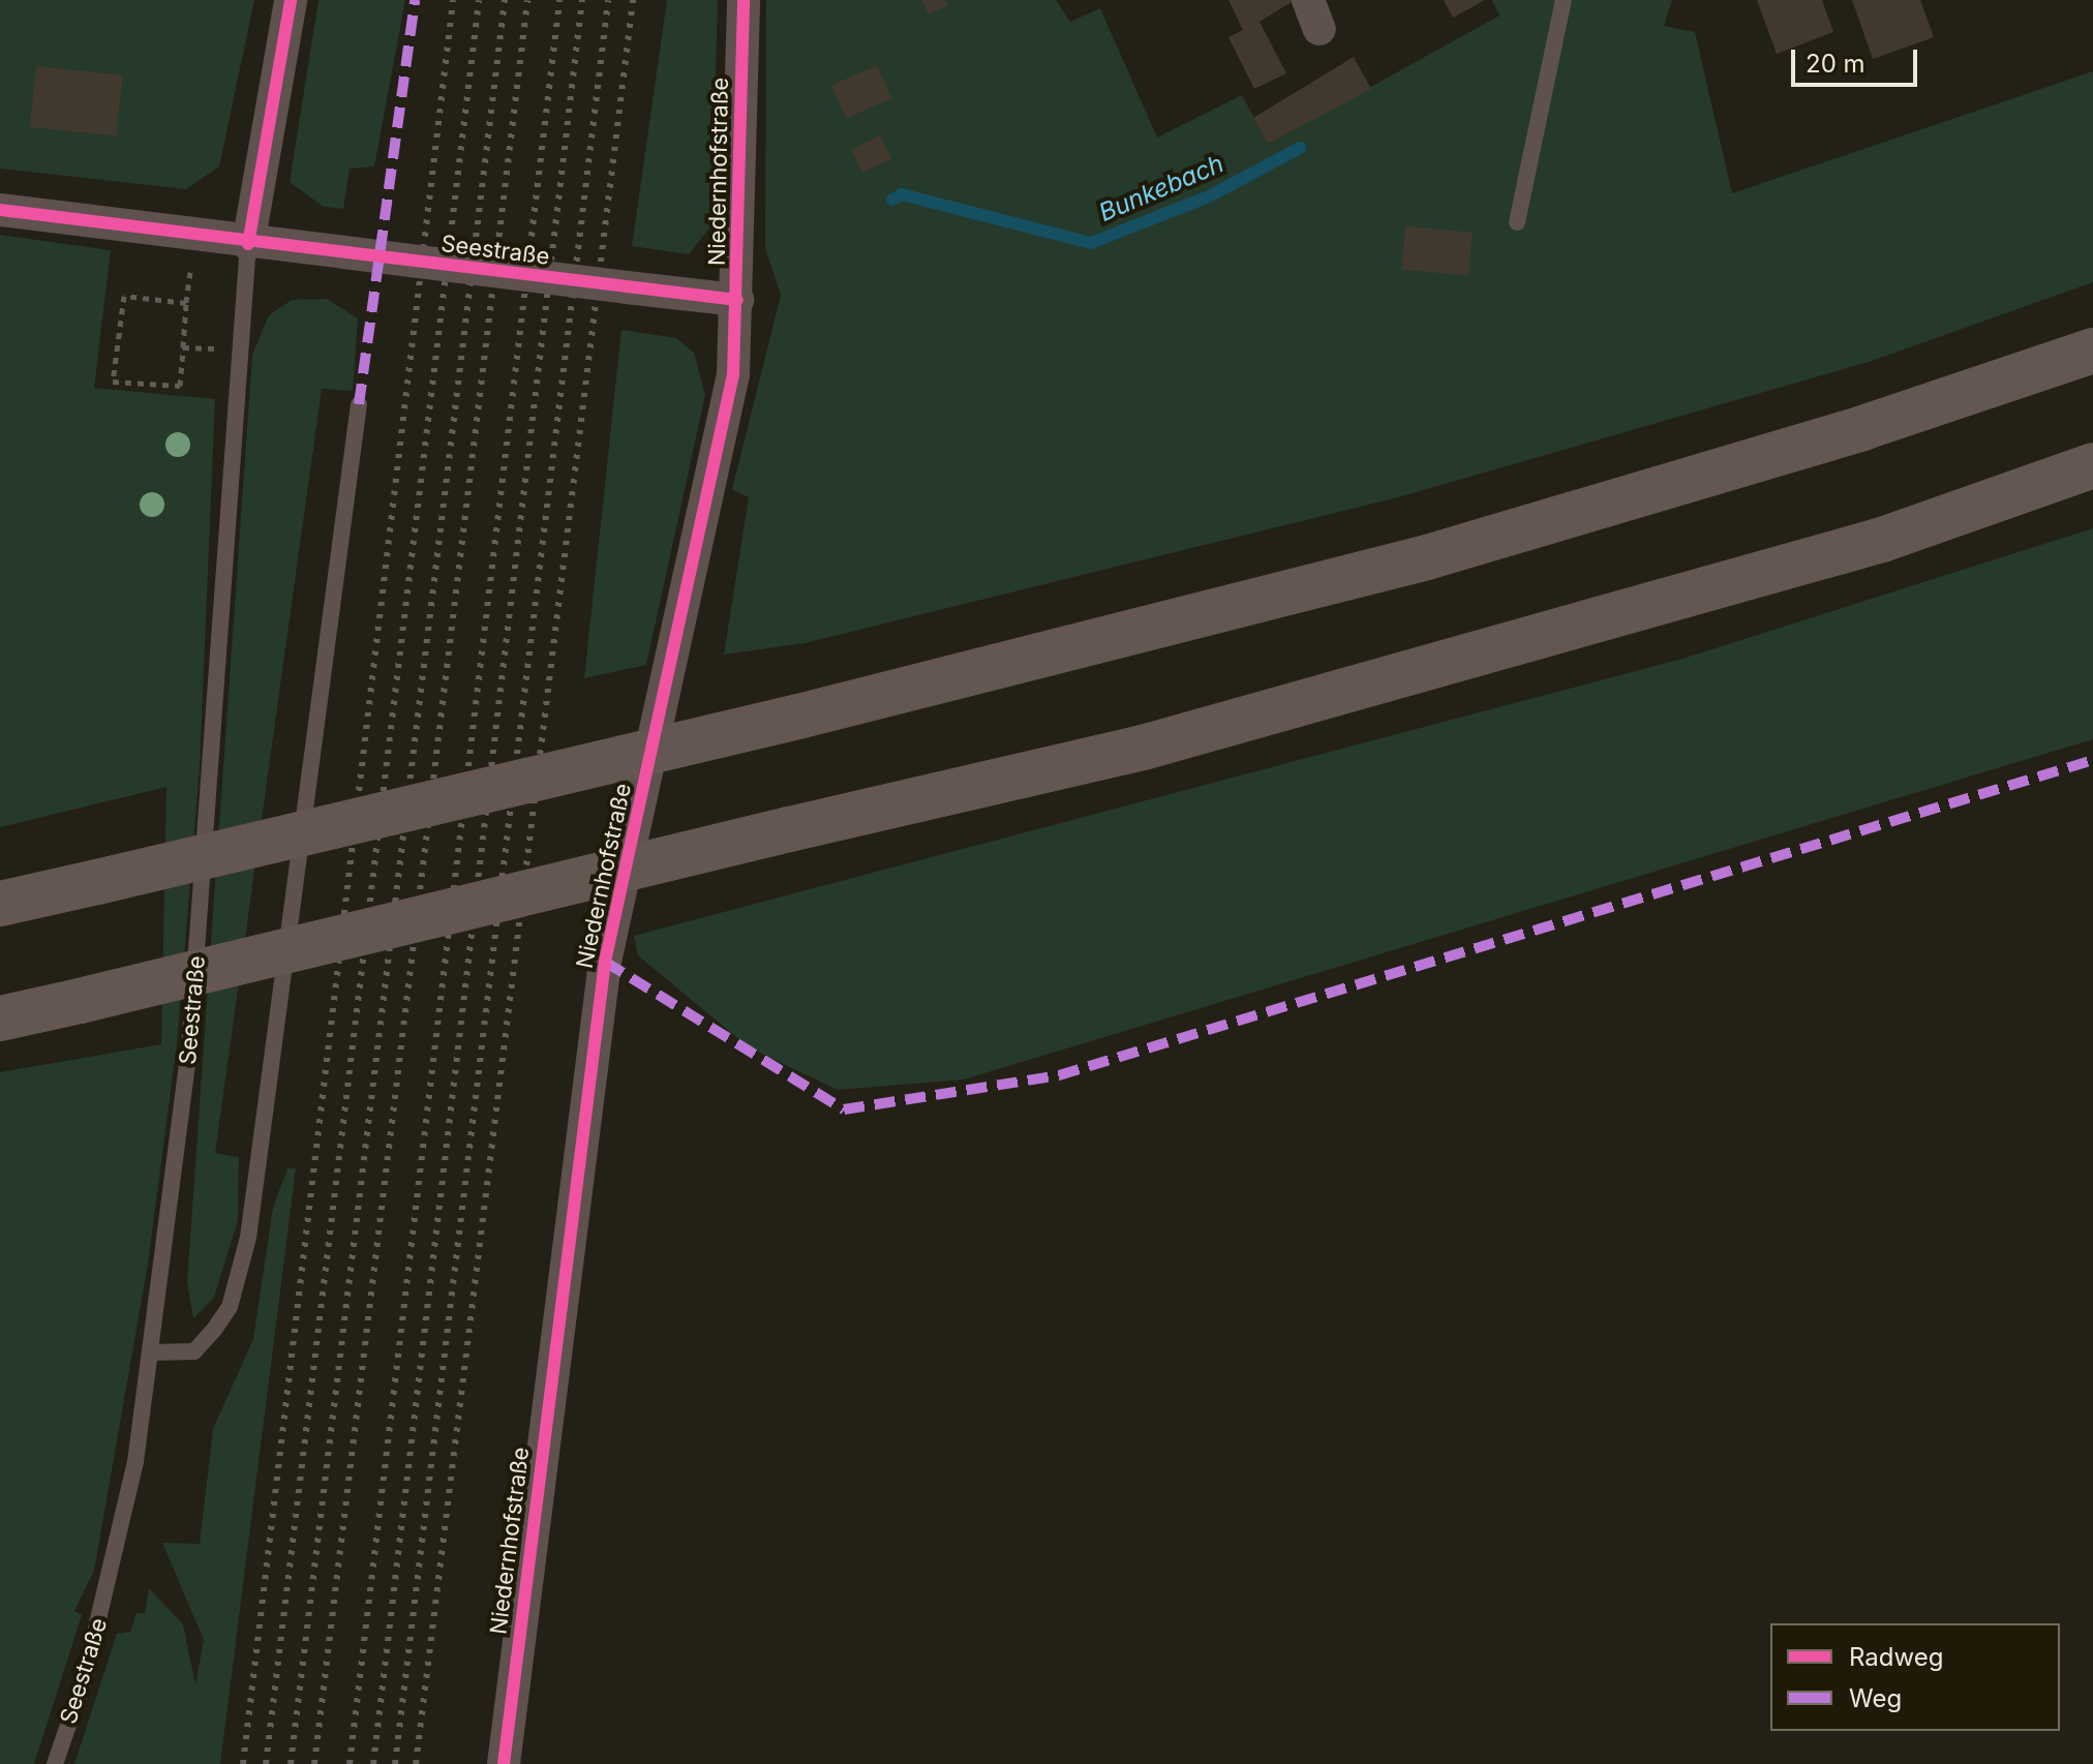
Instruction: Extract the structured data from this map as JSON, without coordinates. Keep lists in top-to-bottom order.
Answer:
{
  "streets": {
    "street": ["Niedernhofstraße", "Seestraße"]
  },
  "crossings": [
    ["Niedernhofstraße", "Seestraße"]
  ],
  "water": ["Bunkebach"],
  "legend": ["Radweg", "Weg"],
  "scale_bar": "20 m"
}
